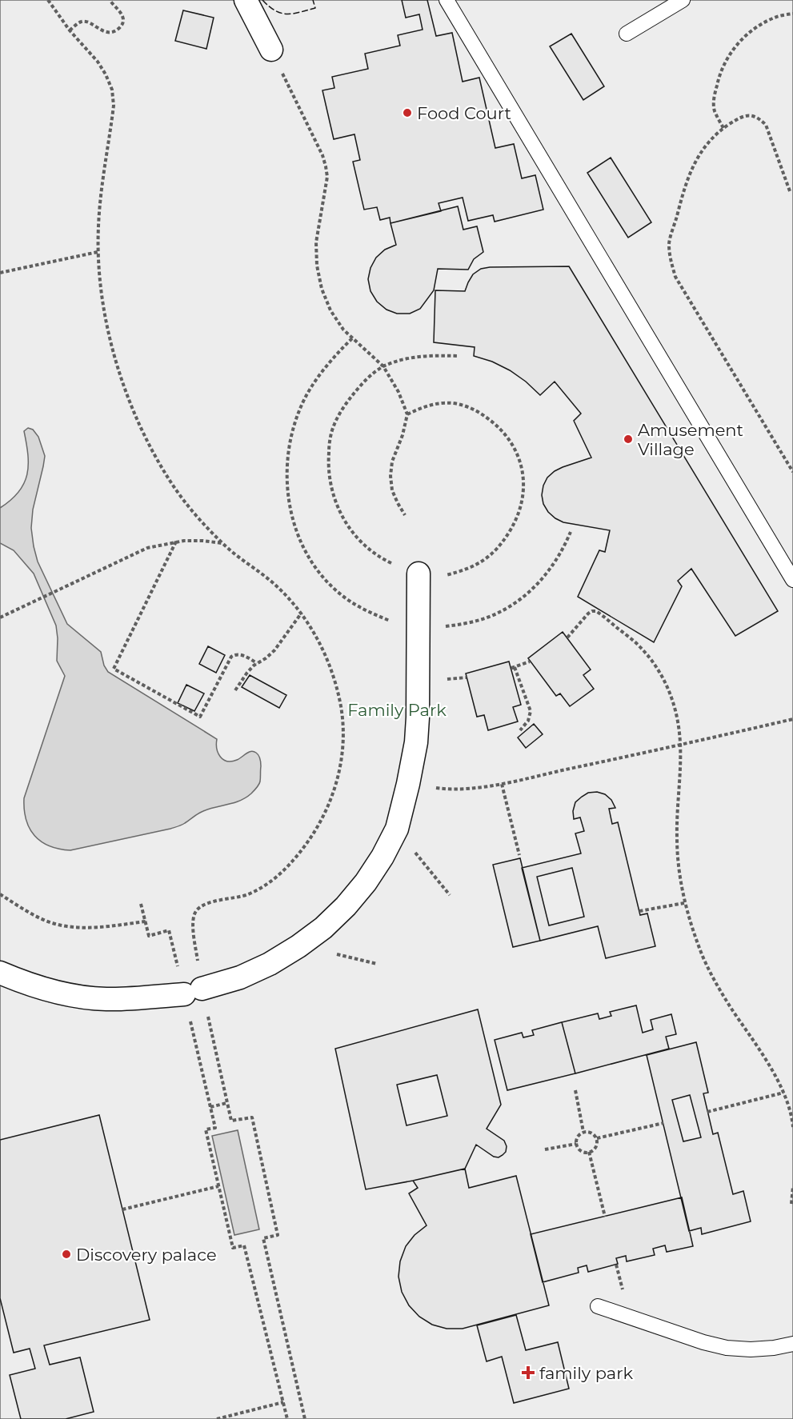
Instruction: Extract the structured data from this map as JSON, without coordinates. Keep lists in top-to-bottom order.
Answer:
{
  "parks": ["Family Park"],
  "places": {
    "other": ["Food Court", "Amusement Village", "Discovery palace"],
    "health": ["family park"]
  }
}
